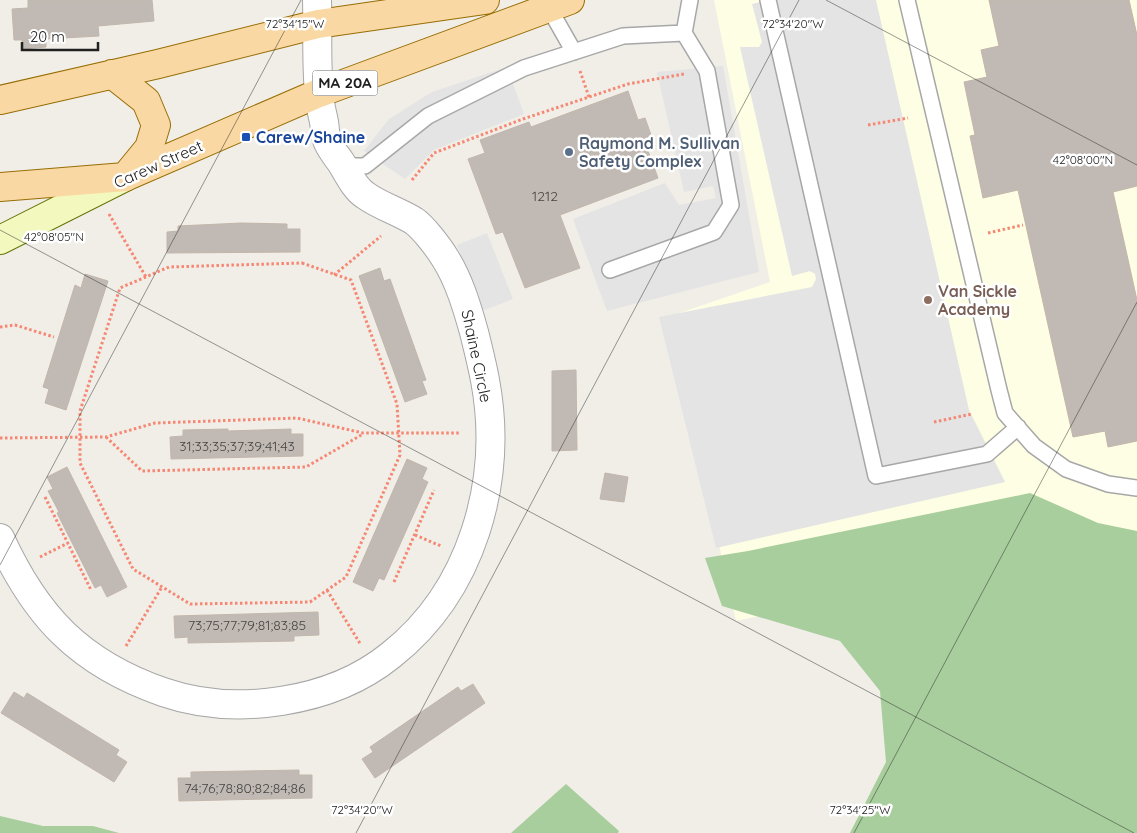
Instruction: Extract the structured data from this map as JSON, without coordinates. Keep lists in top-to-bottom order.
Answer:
{
  "streets": {
    "main road": ["MA 20A", "Carew Street"],
    "street": ["Shaine Circle"]
  },
  "crossings": [
    ["MA 20A", "Carew Street"],
    ["Carew Street", "Shaine Circle"]
  ],
  "places": {
    "transit": ["Carew/Shaine"],
    "other": ["Raymond M. Sullivan Safety Complex", "Van Sickle Academy"]
  },
  "house_numbers": [
    "1212",
    "31;33;35;37;39;41;43",
    "73;75;77;79;81;83;85",
    "74;76;78;80;82;84;86"
  ],
  "scale_bar": "20 m",
  "coordinates": [
    "72°34'15\"W",
    "72°34'20\"W",
    "42°08'00\"N",
    "42°08'05\"N",
    "72°34'25\"W"
  ]
}
